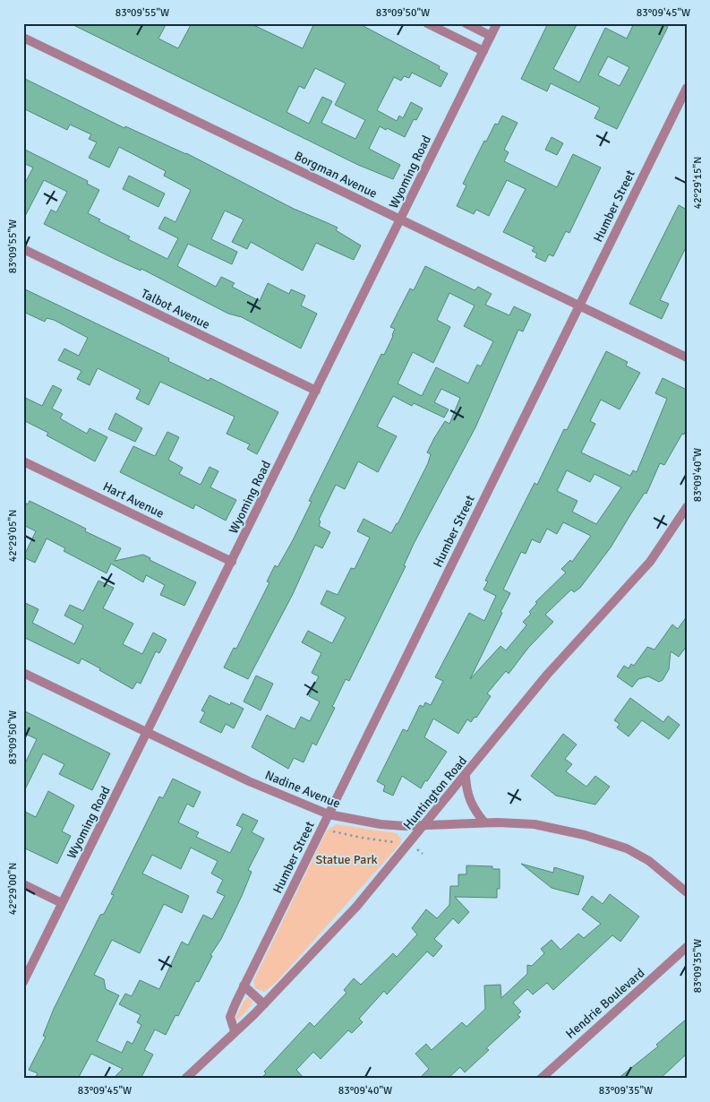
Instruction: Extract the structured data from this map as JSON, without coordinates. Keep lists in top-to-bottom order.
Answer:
{
  "streets": {
    "street": [
      "Wyoming Road",
      "Borgman Avenue",
      "Humber Street",
      "Talbot Avenue",
      "Hart Avenue",
      "Nadine Avenue",
      "Huntington Road",
      "Hendrie Boulevard"
    ]
  },
  "crossings": [
    ["Wyoming Road", "Borgman Avenue"],
    ["Wyoming Road", "Talbot Avenue"],
    ["Wyoming Road", "Hart Avenue"],
    ["Wyoming Road", "Nadine Avenue"],
    ["Borgman Avenue", "Humber Street"],
    ["Humber Street", "Nadine Avenue"],
    ["Humber Street", "Huntington Road"],
    ["Nadine Avenue", "Huntington Road"]
  ],
  "parks": ["Statue Park"],
  "coordinates": [
    "83°09'55\"W",
    "83°09'50\"W",
    "83°09'45\"W",
    "42°29'15\"N",
    "83°09'40\"W",
    "42°29'05\"N",
    "42°29'00\"N",
    "83°09'35\"W"
  ]
}
